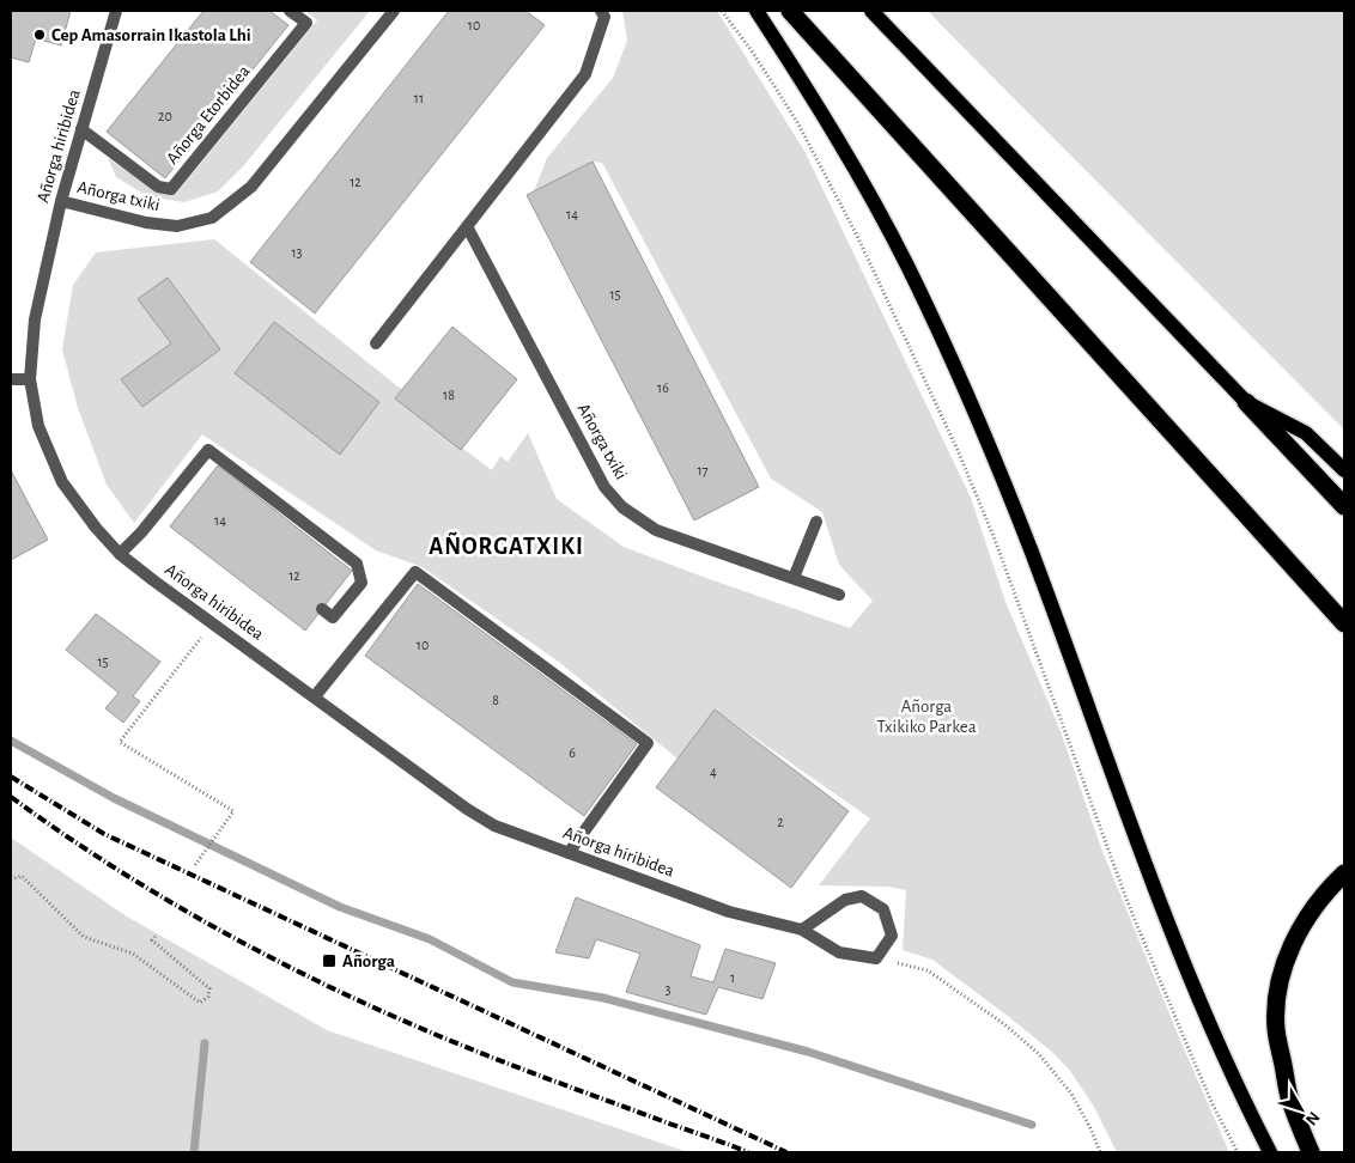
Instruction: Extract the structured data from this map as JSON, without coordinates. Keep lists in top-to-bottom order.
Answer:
{
  "streets": {
    "street": ["Añorga Etorbidea", "Añorga hiribidea", "Añorga txiki"]
  },
  "crossings": [
    ["Añorga Etorbidea", "Añorga hiribidea"],
    ["Añorga hiribidea", "Añorga txiki"]
  ],
  "districts": ["AÑORGATXIKI"],
  "parks": ["Añorga Txikiko Parkea"],
  "places": {
    "other": ["Cep Amasorrain Ikastola Lhi"],
    "transit": ["Añorga"]
  },
  "house_numbers": [
    "10",
    "11",
    "20",
    "12",
    "14",
    "13",
    "15",
    "16",
    "18",
    "17",
    "14",
    "12",
    "10",
    "15",
    "8",
    "6",
    "4",
    "2",
    "1",
    "3"
  ],
  "north": "bottom right"
}
